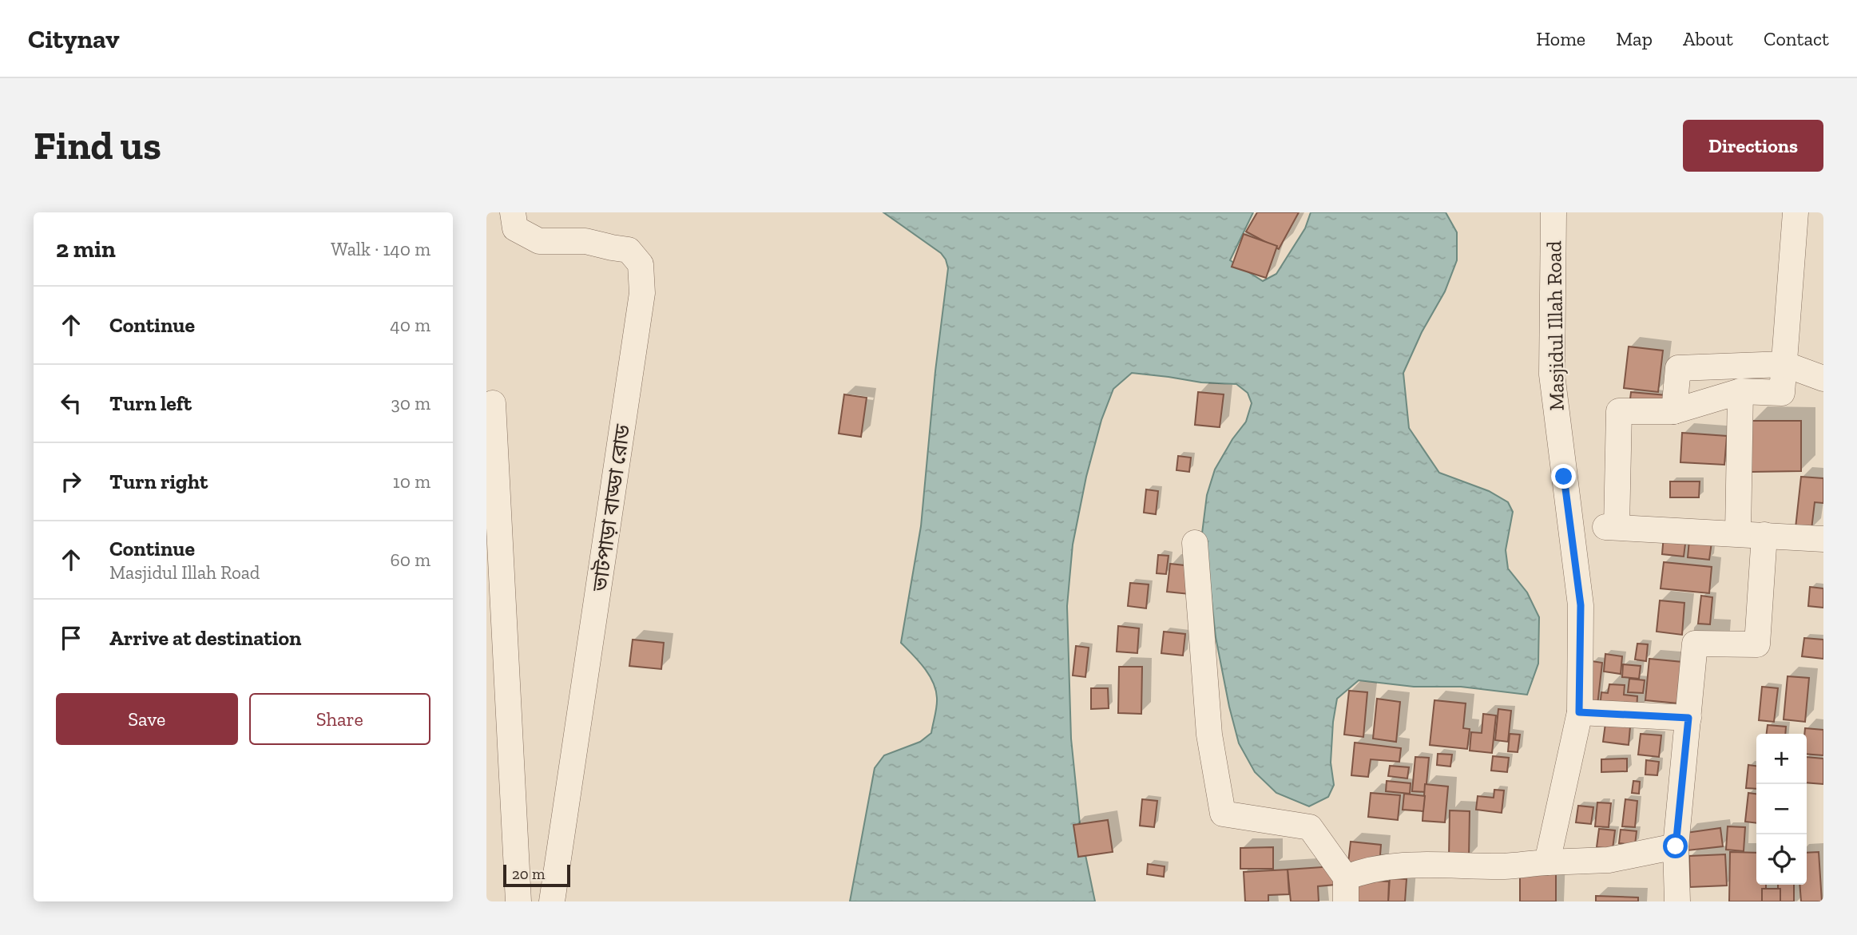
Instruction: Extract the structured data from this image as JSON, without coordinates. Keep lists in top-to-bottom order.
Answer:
{
  "streets": {
    "street": ["Masjidul Illah Road", "ভাটপাড়া বাড্ডা রোড"]
  },
  "scale_bar": "20 m",
  "page": {
    "header": "Citynav",
    "nav": [
      "Home",
      "Map",
      "About",
      "Contact"
    ],
    "buttons": [
      "Directions",
      ["Save", "Share"]
    ],
    "title": "Find us",
    "heading": ["2 min", "Walk · 140 m"],
    "list": [
      ["Continue", "40 m"],
      ["Turn left", "30 m"],
      ["Turn right", "10 m"],
      ["Continue", "Masjidul Illah Road", "60 m"],
      "Arrive at destination"
    ],
    "map_buttons": ["+", "−"],
    "scale": "20 m"
  }
}
